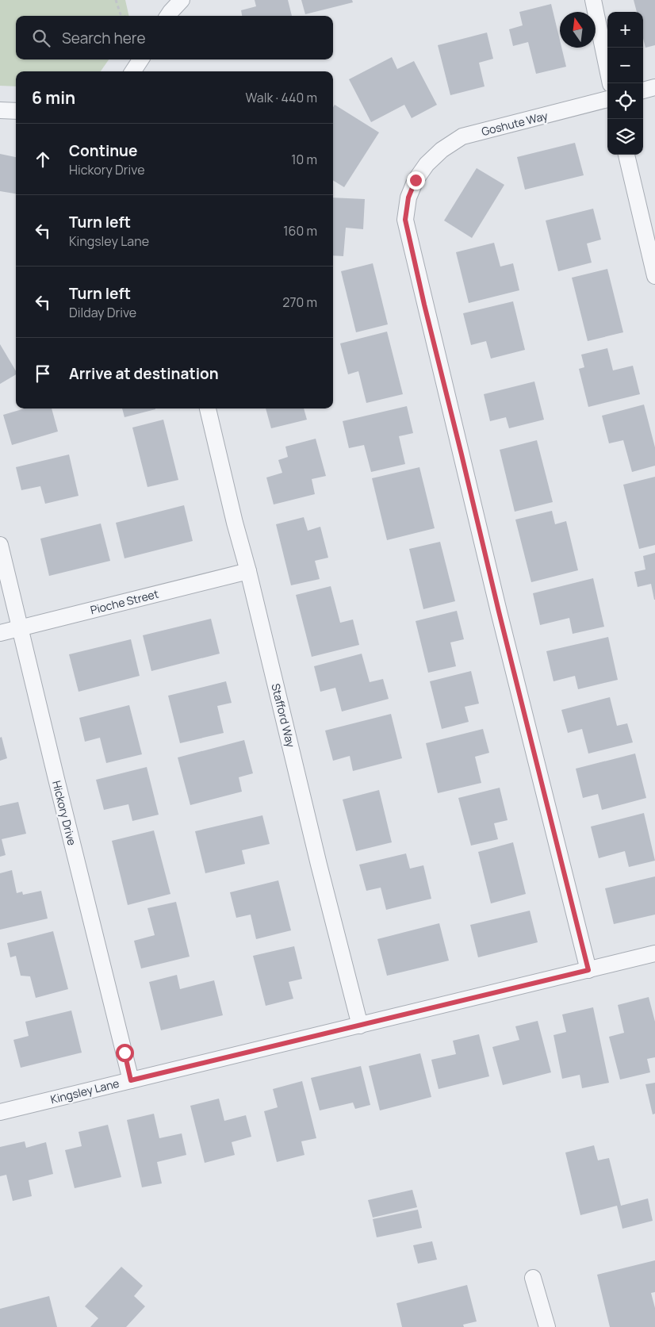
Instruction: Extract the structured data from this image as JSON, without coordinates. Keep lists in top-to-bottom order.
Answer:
{
  "streets": {
    "street": [
      "Goshute Way",
      "Pioche Street",
      "Stafford Way",
      "Hickory Drive",
      "Kingsley Lane"
    ]
  },
  "crossings": [
    ["Goshute Way", "Kingsley Lane"],
    ["Pioche Street", "Stafford Way"],
    ["Pioche Street", "Hickory Drive"],
    ["Stafford Way", "Kingsley Lane"],
    ["Hickory Drive", "Kingsley Lane"]
  ],
  "north": "top",
  "page": {
    "map_buttons": ["+", "−"],
    "search": "Search here",
    "heading": ["6 min", "Walk · 440 m"],
    "list": [
      ["Continue", "Hickory Drive", "10 m"],
      ["Turn left", "Kingsley Lane", "160 m"],
      ["Turn left", "Dilday Drive", "270 m"],
      "Arrive at destination"
    ]
  }
}
